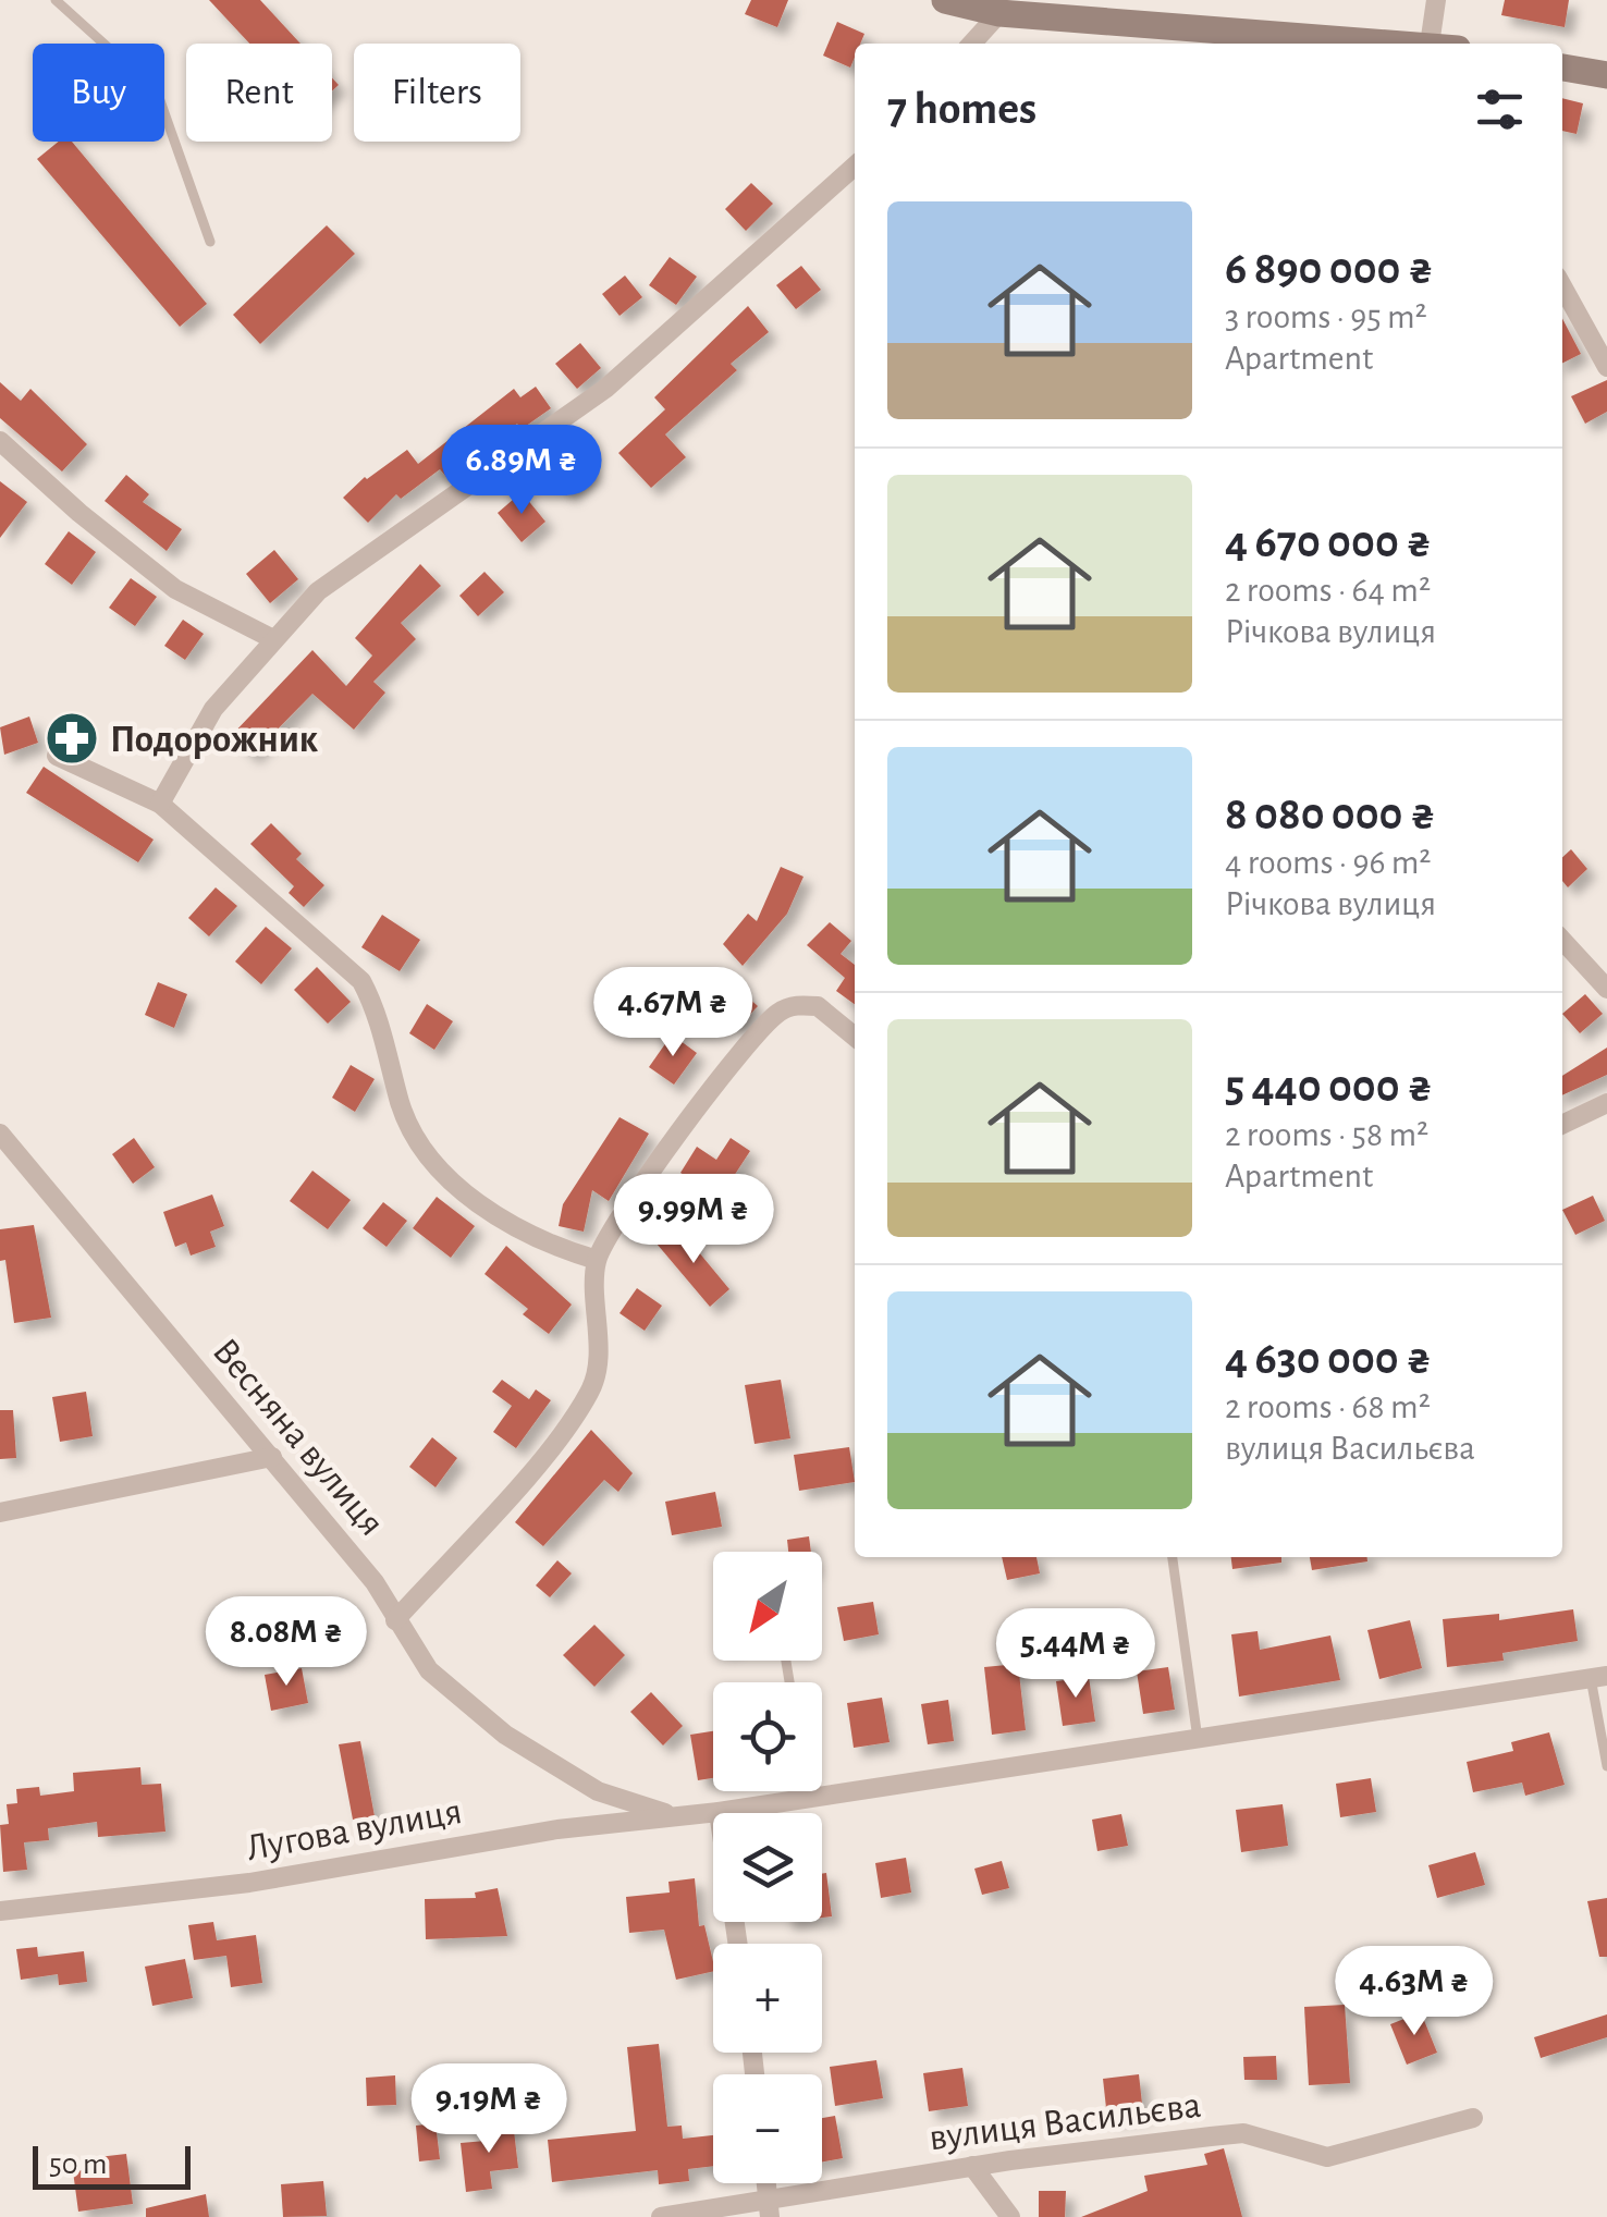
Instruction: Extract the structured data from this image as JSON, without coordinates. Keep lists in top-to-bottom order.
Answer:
{
  "streets": {
    "street": ["Весняна вулиця", "Лугова вулиця", "вулиця Васильєва"]
  },
  "crossings": [
    ["Весняна вулиця", "Лугова вулиця"]
  ],
  "places": {
    "pharmacy": ["Подорожник"]
  },
  "scale_bar": "50 m",
  "north": "bottom left",
  "page": {
    "chip": ["Buy", "Rent", "Filters"],
    "heading": "7 homes",
    "list": [
      {
        "name": "6 890 000 ₴",
        "note": "3 rooms · 95 m² · Apartment"
      },
      {
        "name": "4 670 000 ₴",
        "note": "2 rooms · 64 m² · Річкова вулиця"
      },
      {
        "name": "8 080 000 ₴",
        "note": "4 rooms · 96 m² · Річкова вулиця"
      },
      {
        "name": "5 440 000 ₴",
        "note": "2 rooms · 58 m² · Apartment"
      },
      {
        "name": "4 630 000 ₴",
        "note": "2 rooms · 68 m² · вулиця Васильєва"
      }
    ],
    "price": [
      "6.89M ₴",
      "4.67M ₴",
      "9.99M ₴",
      "8.08M ₴",
      "5.44M ₴",
      "4.63M ₴",
      "9.19M ₴"
    ],
    "map_buttons": ["+", "−"],
    "scale": "50 m"
  }
}
